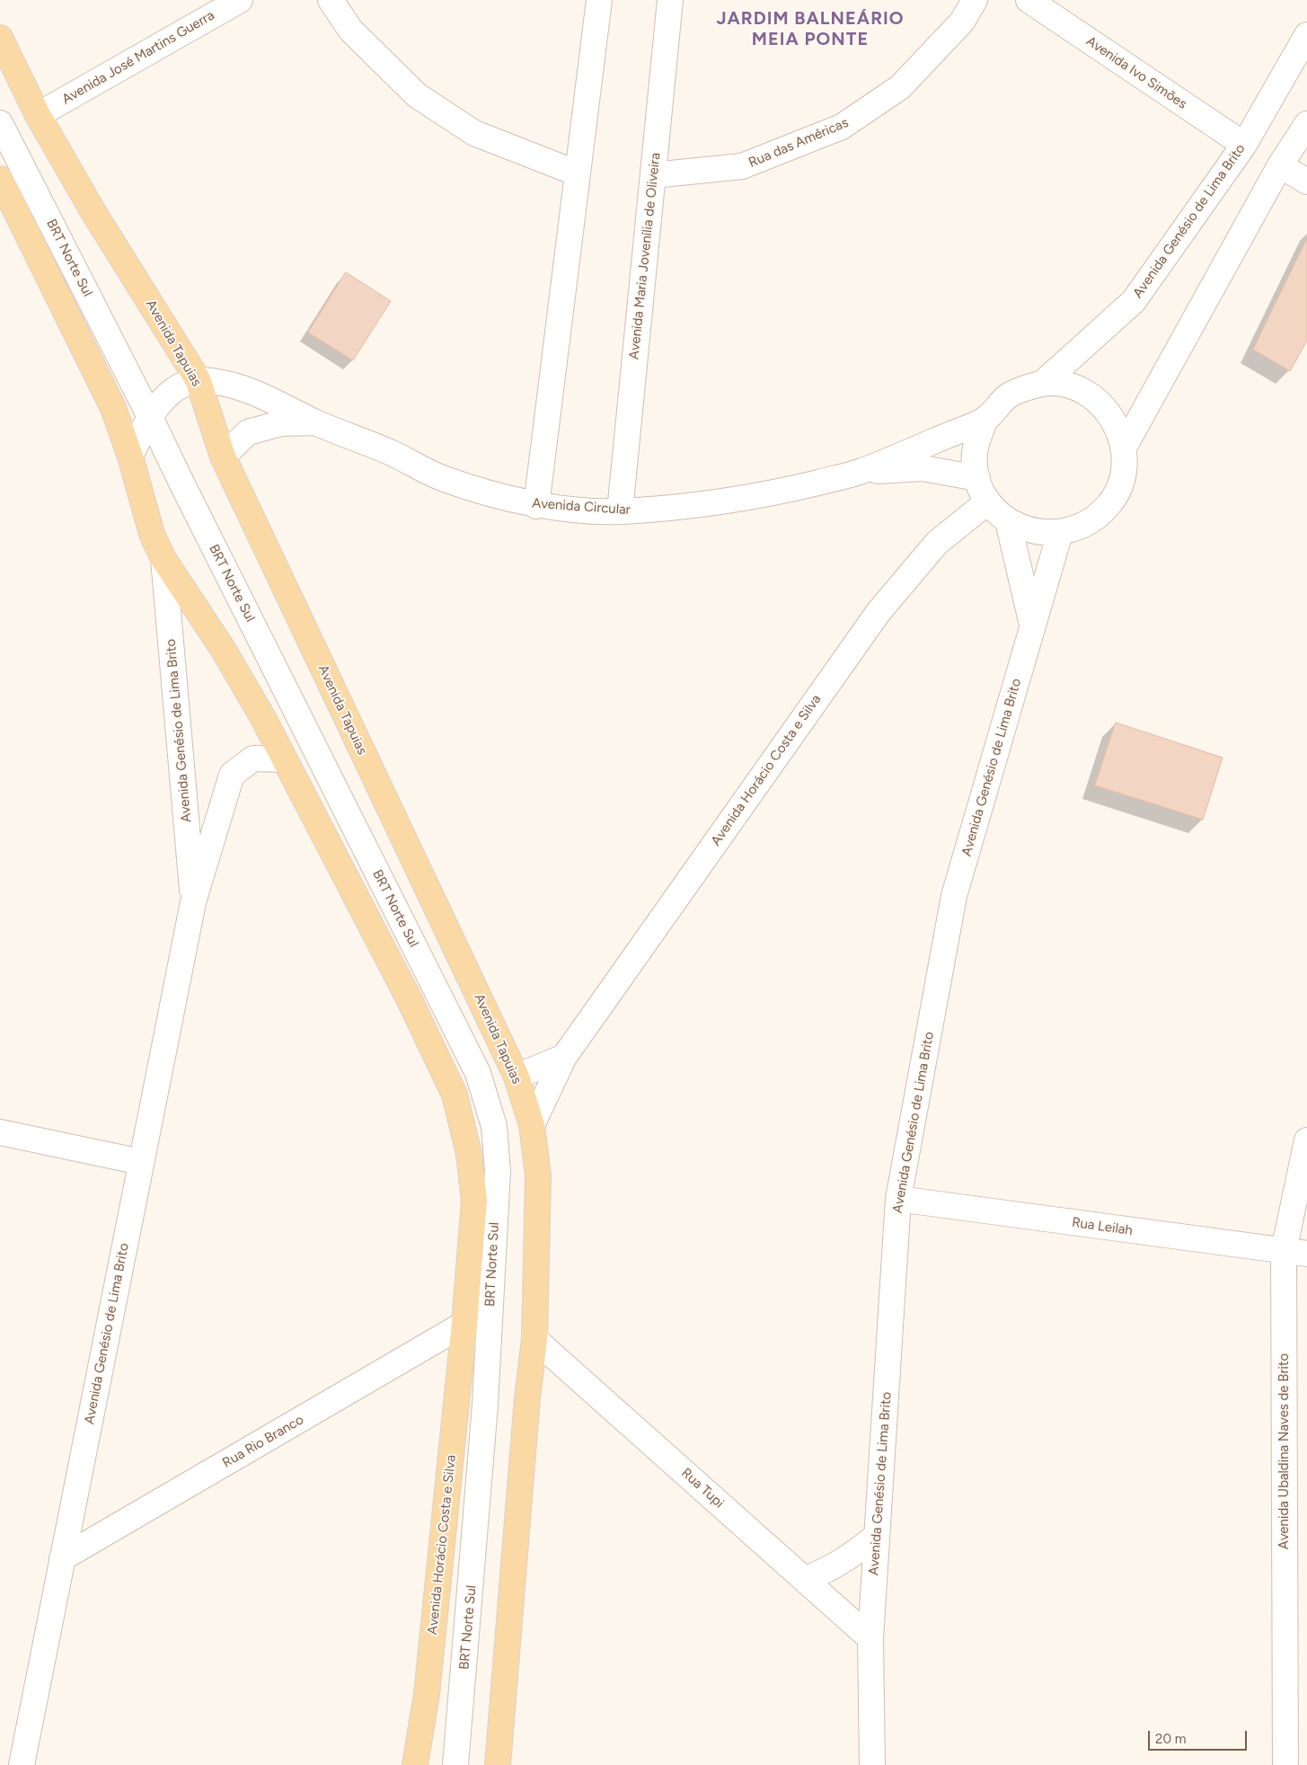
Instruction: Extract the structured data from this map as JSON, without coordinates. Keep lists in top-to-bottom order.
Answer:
{
  "streets": {
    "main road": ["Avenida Tapuias", "Avenida Horácio Costa e Silva"],
    "street": [
      "Avenida José Martins Guerra",
      "Avenida Ivo Simões",
      "Rua das Américas",
      "Avenida Genésio de Lima Brito",
      "Avenida Maria Jovenília de Oliveira",
      "BRT Norte Sul",
      "Avenida Circular",
      "Rua Leilah",
      "Rua Rio Branco",
      "Avenida Ubaldina Naves de Brito",
      "Rua Tupi"
    ]
  },
  "crossings": [
    ["Avenida José Martins Guerra", "Avenida Tapuias"],
    ["Avenida Ivo Simões", "Avenida Genésio de Lima Brito"],
    ["Rua das Américas", "Avenida Maria Jovenília de Oliveira"],
    ["Avenida Genésio de Lima Brito", "Avenida Circular"],
    ["Avenida Genésio de Lima Brito", "Avenida Horácio Costa e Silva"],
    ["Avenida Genésio de Lima Brito", "Rua Leilah"],
    ["Avenida Genésio de Lima Brito", "Rua Rio Branco"],
    ["Avenida Genésio de Lima Brito", "Rua Tupi"],
    ["Avenida Maria Jovenília de Oliveira", "Avenida Circular"],
    ["Avenida Tapuias", "Avenida Circular"],
    ["Avenida Tapuias", "Avenida Horácio Costa e Silva"],
    ["Avenida Tapuias", "Rua Tupi"],
    ["Avenida Circular", "Avenida Horácio Costa e Silva"],
    ["Avenida Horácio Costa e Silva", "Rua Rio Branco"],
    ["Rua Leilah", "Avenida Ubaldina Naves de Brito"]
  ],
  "districts": ["JARDIM BALNEÁRIO MEIA PONTE"],
  "scale_bar": "20 m"
}
